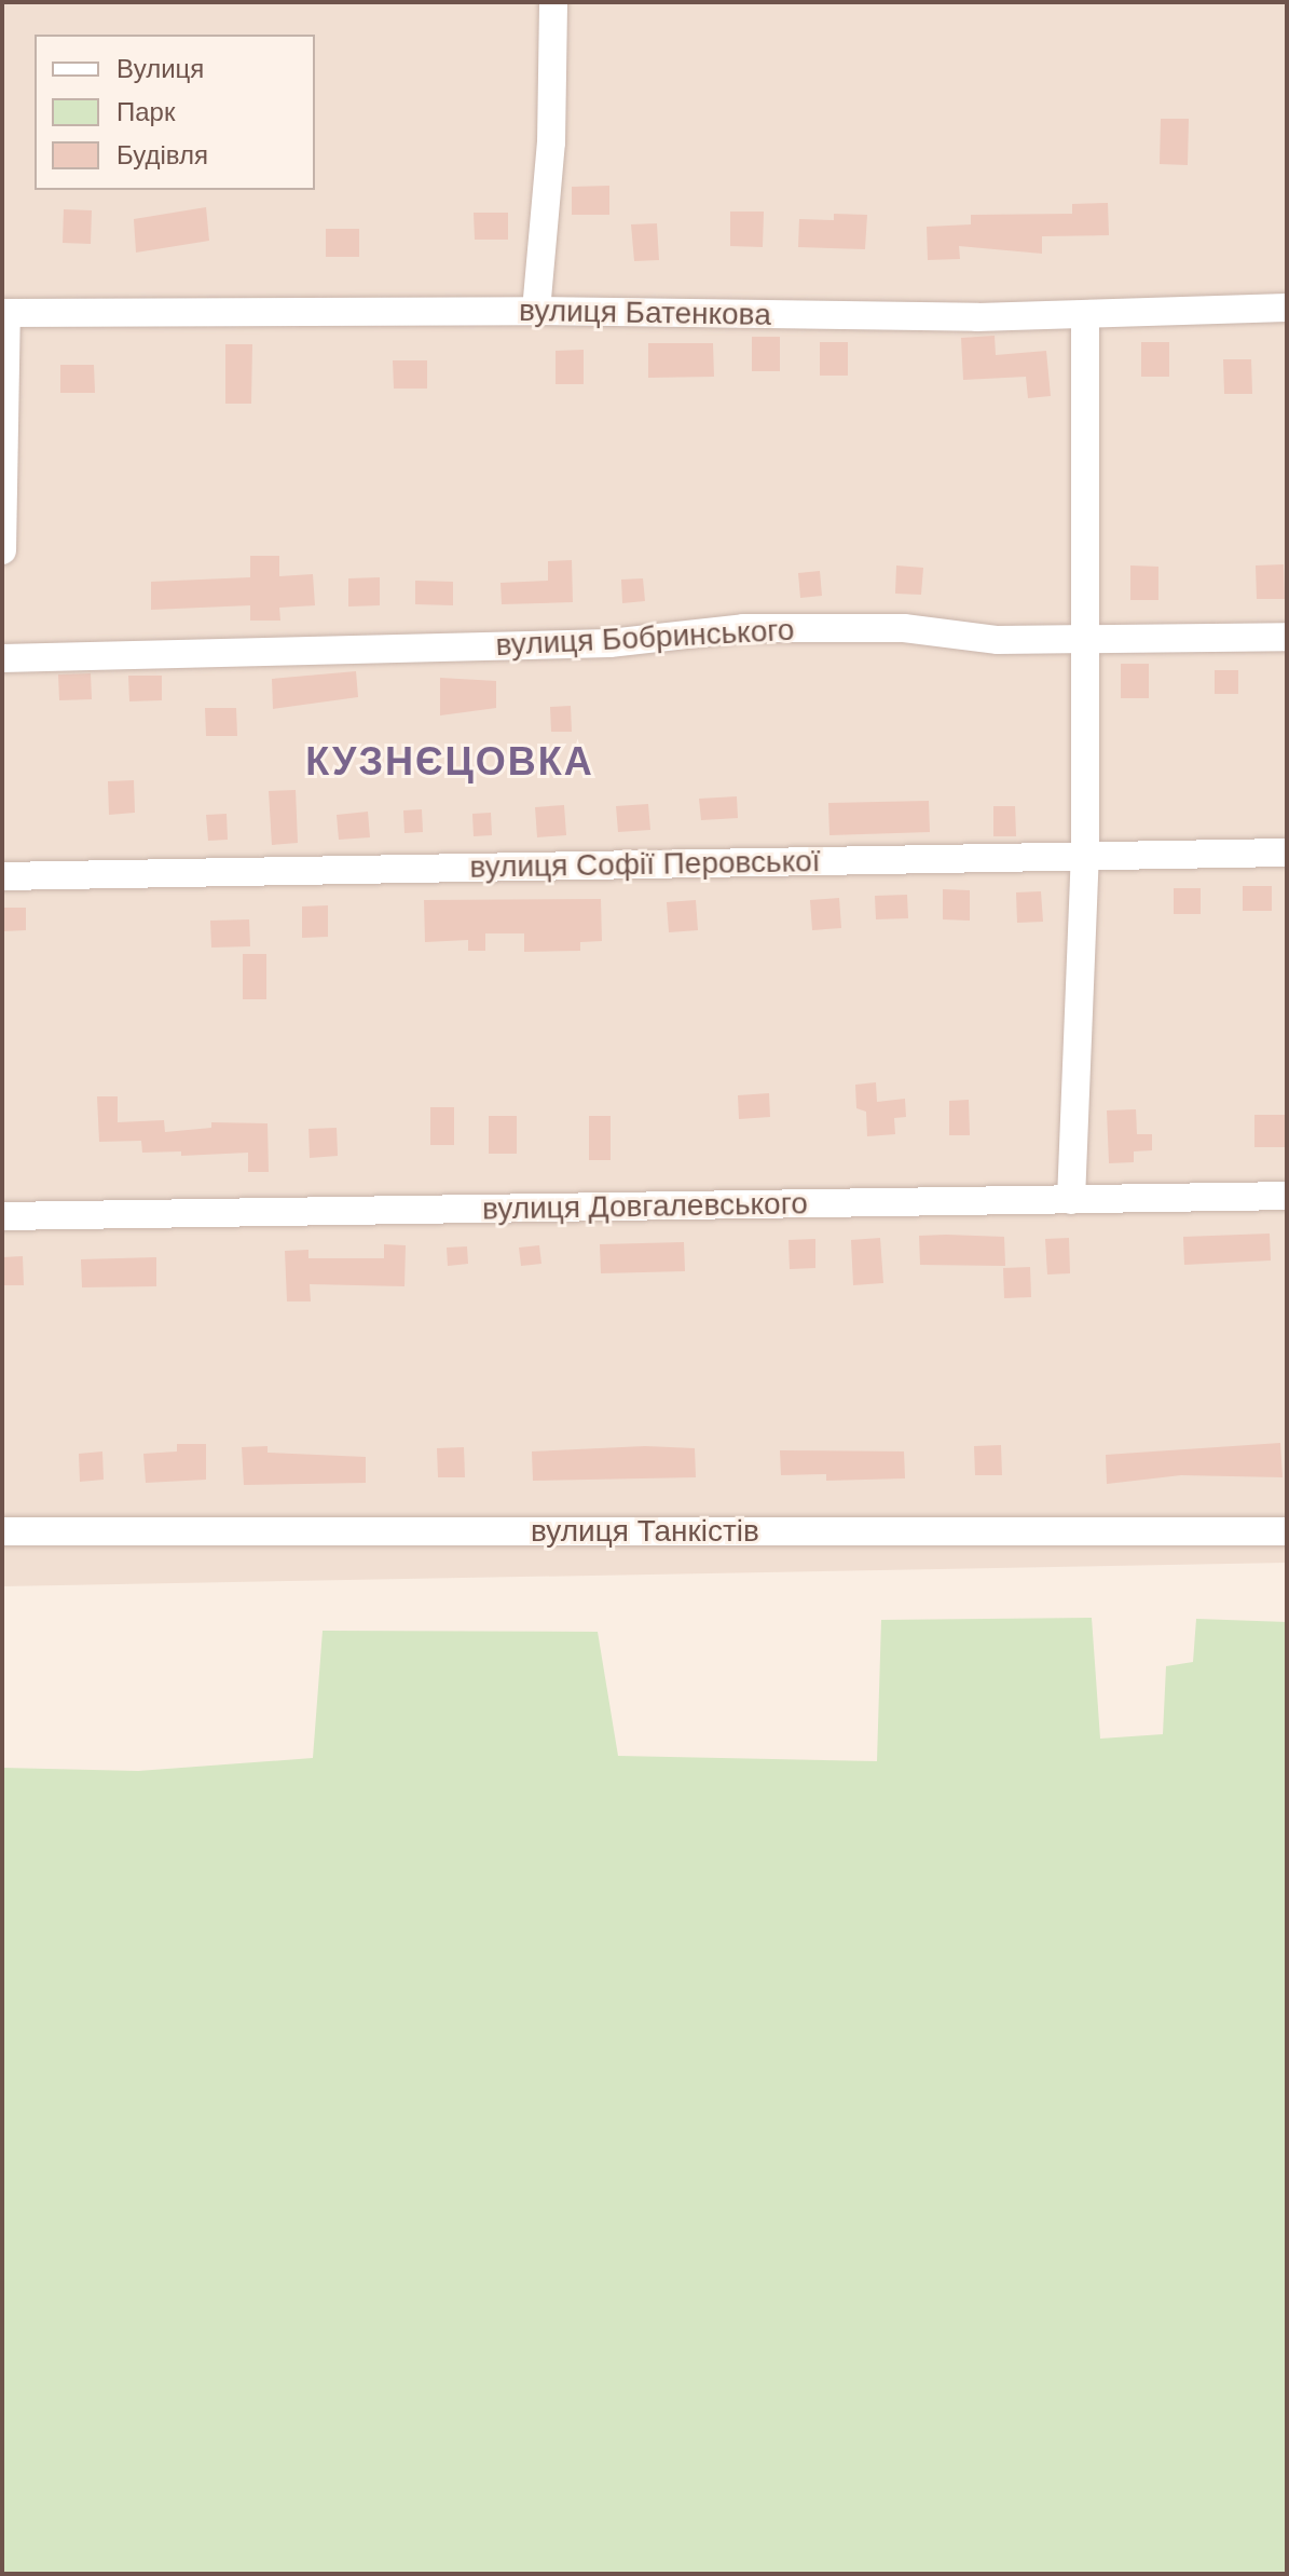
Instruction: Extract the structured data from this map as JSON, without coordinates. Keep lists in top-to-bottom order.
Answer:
{
  "streets": {
    "street": [
      "вулиця Батенкова",
      "вулиця Бобринського",
      "вулиця Софії Перовської",
      "вулиця Довгалевського",
      "вулиця Танкістів"
    ]
  },
  "districts": ["КУЗНЄЦОВКА"],
  "legend": ["Вулиця", "Парк", "Будівля"]
}
